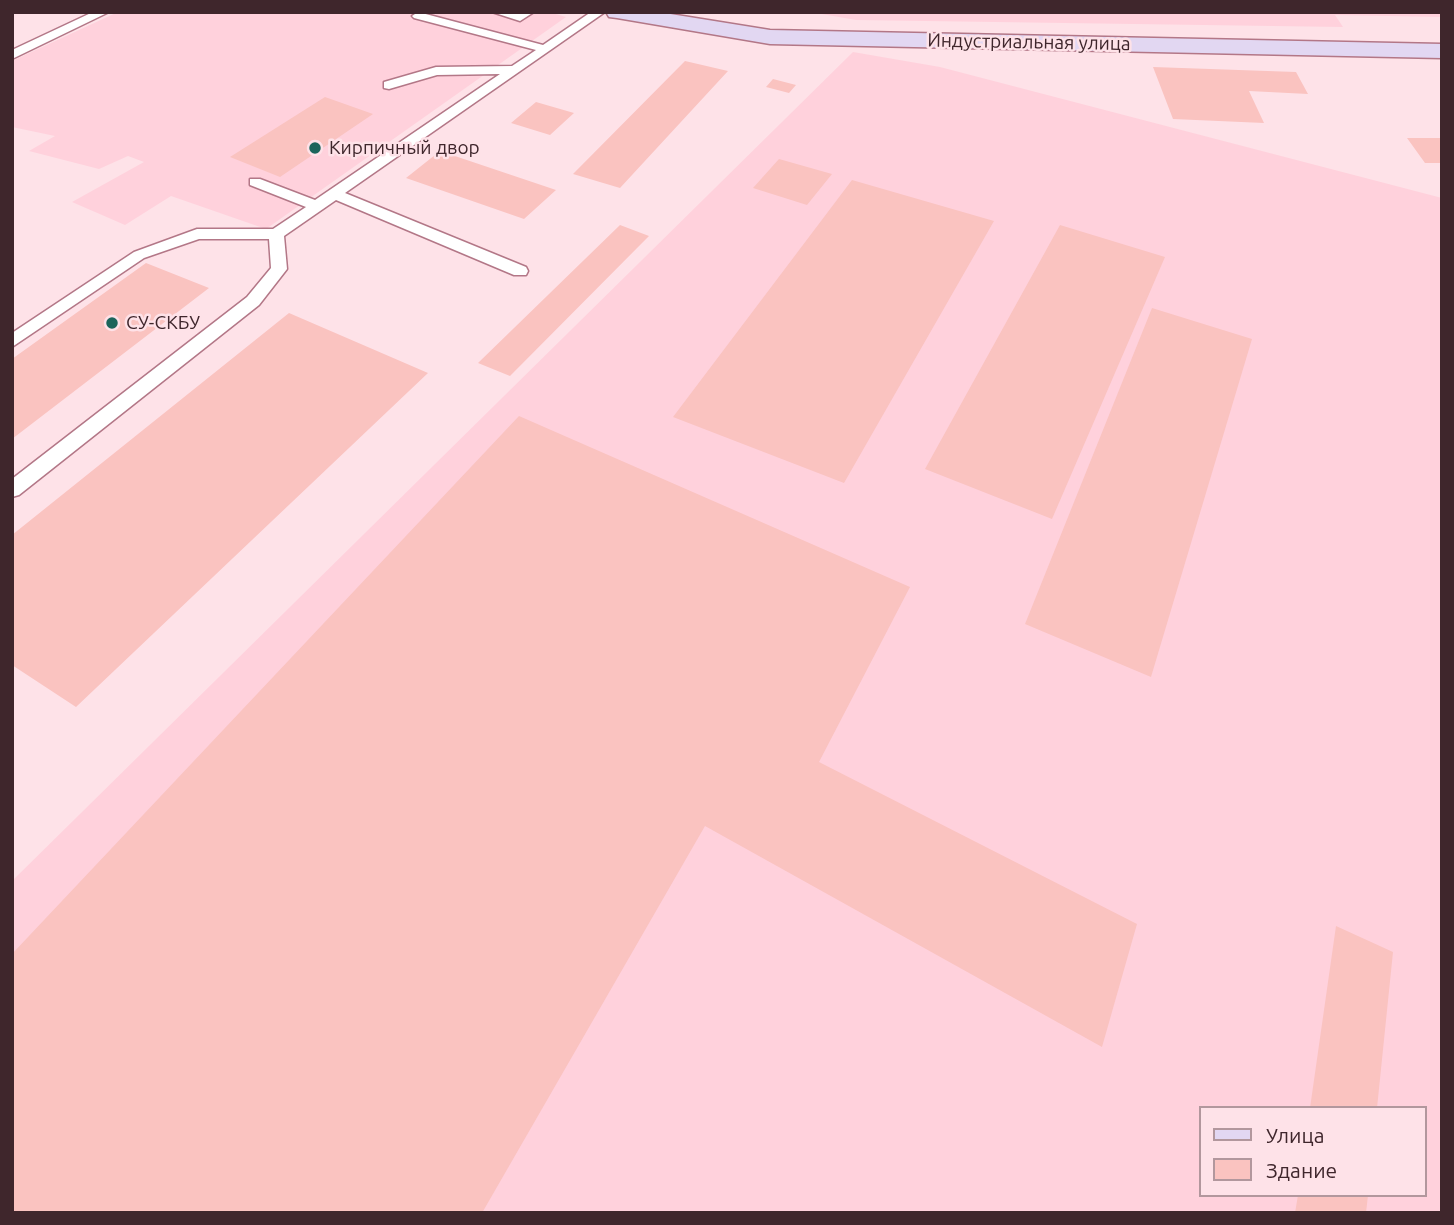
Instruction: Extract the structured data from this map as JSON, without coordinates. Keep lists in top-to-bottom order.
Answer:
{
  "streets": {
    "street": ["Индустриальная улица"]
  },
  "places": ["Кирпичный двор", "СУ-СКБУ"],
  "legend": ["Улица", "Здание"]
}
